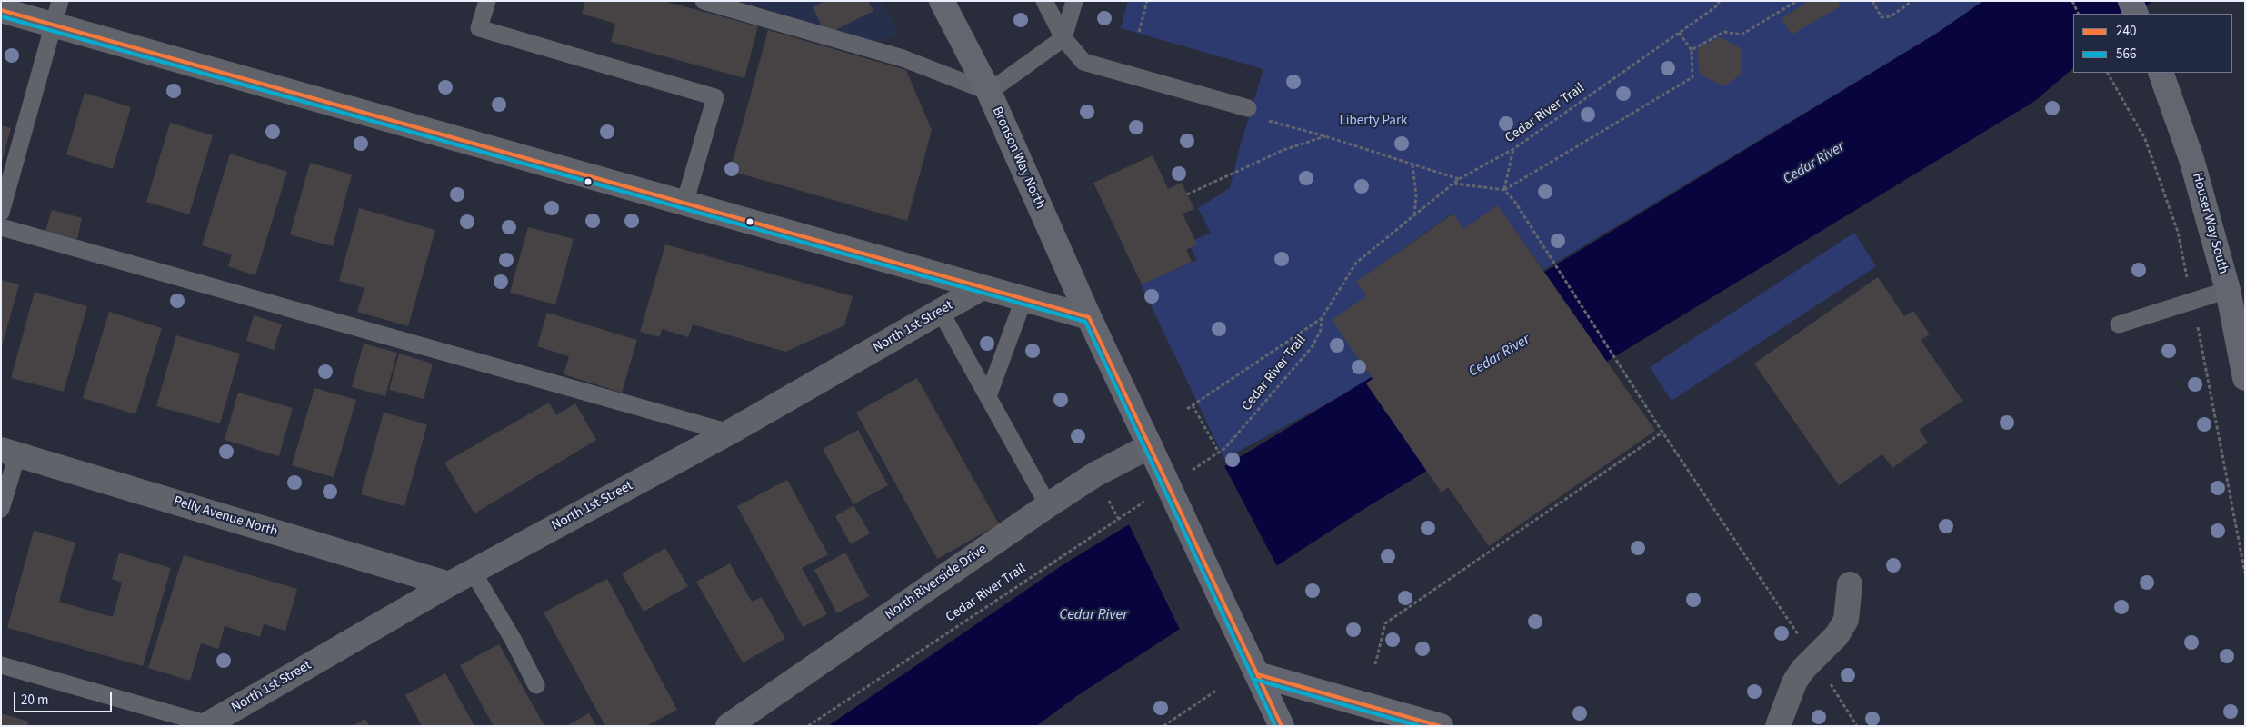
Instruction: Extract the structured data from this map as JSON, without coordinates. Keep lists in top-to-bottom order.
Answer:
{
  "streets": {
    "main road": ["Bronson Way North", "Houser Way South"],
    "street": ["North 1st Street", "Pelly Avenue North", "North Riverside Drive"],
    "path": ["Cedar River Trail"]
  },
  "crossings": [
    ["Bronson Way North", "North Riverside Drive"],
    ["North 1st Street", "Pelly Avenue North"]
  ],
  "water": ["Cedar River"],
  "parks": ["Liberty Park"],
  "lines": ["transit line 240", "transit line 566"],
  "legend": ["240", "566"],
  "scale_bar": "20 m"
}
